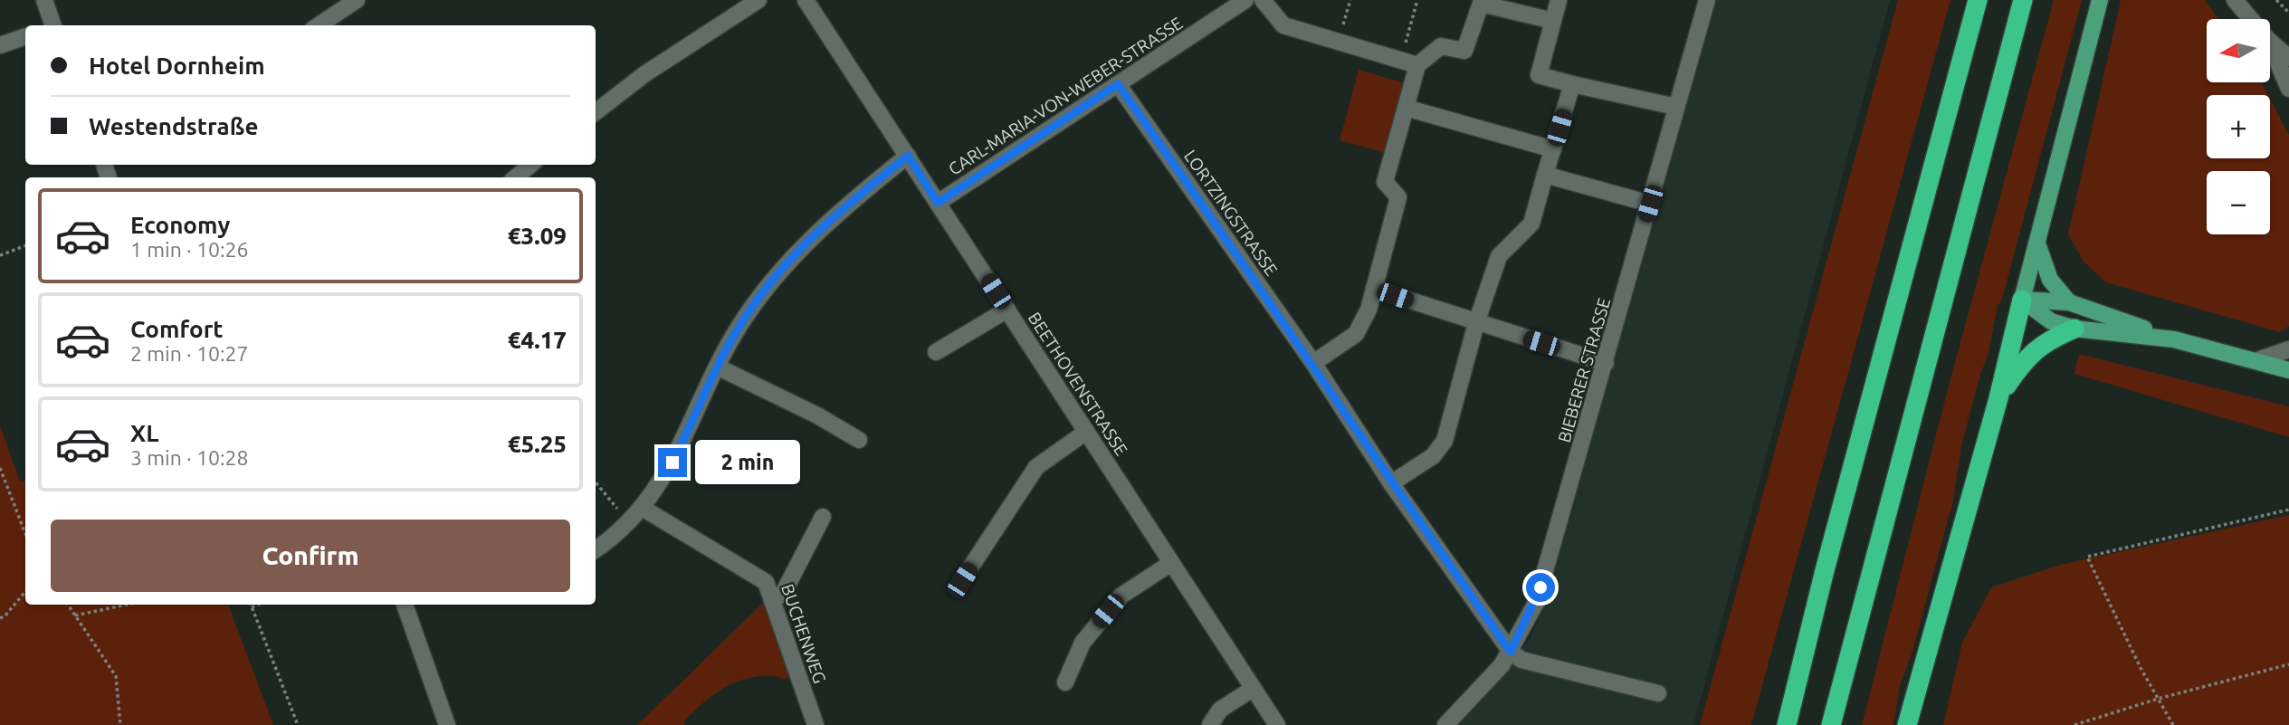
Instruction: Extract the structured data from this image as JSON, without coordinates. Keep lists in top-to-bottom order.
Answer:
{
  "streets": {
    "street": [
      "CARL-MARIA-VON-WEBER-STRASSE",
      "LORTZINGSTRASSE",
      "BIEBERER STRASSE",
      "BEETHOVENSTRASSE",
      "BUCHENWEG"
    ]
  },
  "crossings": [
    ["CARL-MARIA-VON-WEBER-STRASSE", "LORTZINGSTRASSE"],
    ["CARL-MARIA-VON-WEBER-STRASSE", "BEETHOVENSTRASSE"],
    ["LORTZINGSTRASSE", "BIEBERER STRASSE"]
  ],
  "north": "left",
  "page": {
    "map_buttons": ["+", "−"],
    "banner": ["Hotel Dornheim", "Westendstraße"],
    "list": [
      {
        "name": "Economy",
        "note": "1 min · 10:26",
        "value": "€3.09"
      },
      {
        "name": "Comfort",
        "note": "2 min · 10:27",
        "value": "€4.17"
      },
      {
        "name": "XL",
        "note": "3 min · 10:28",
        "value": "€5.25"
      }
    ],
    "bubble": "2 min",
    "buttons": "Confirm"
  }
}
